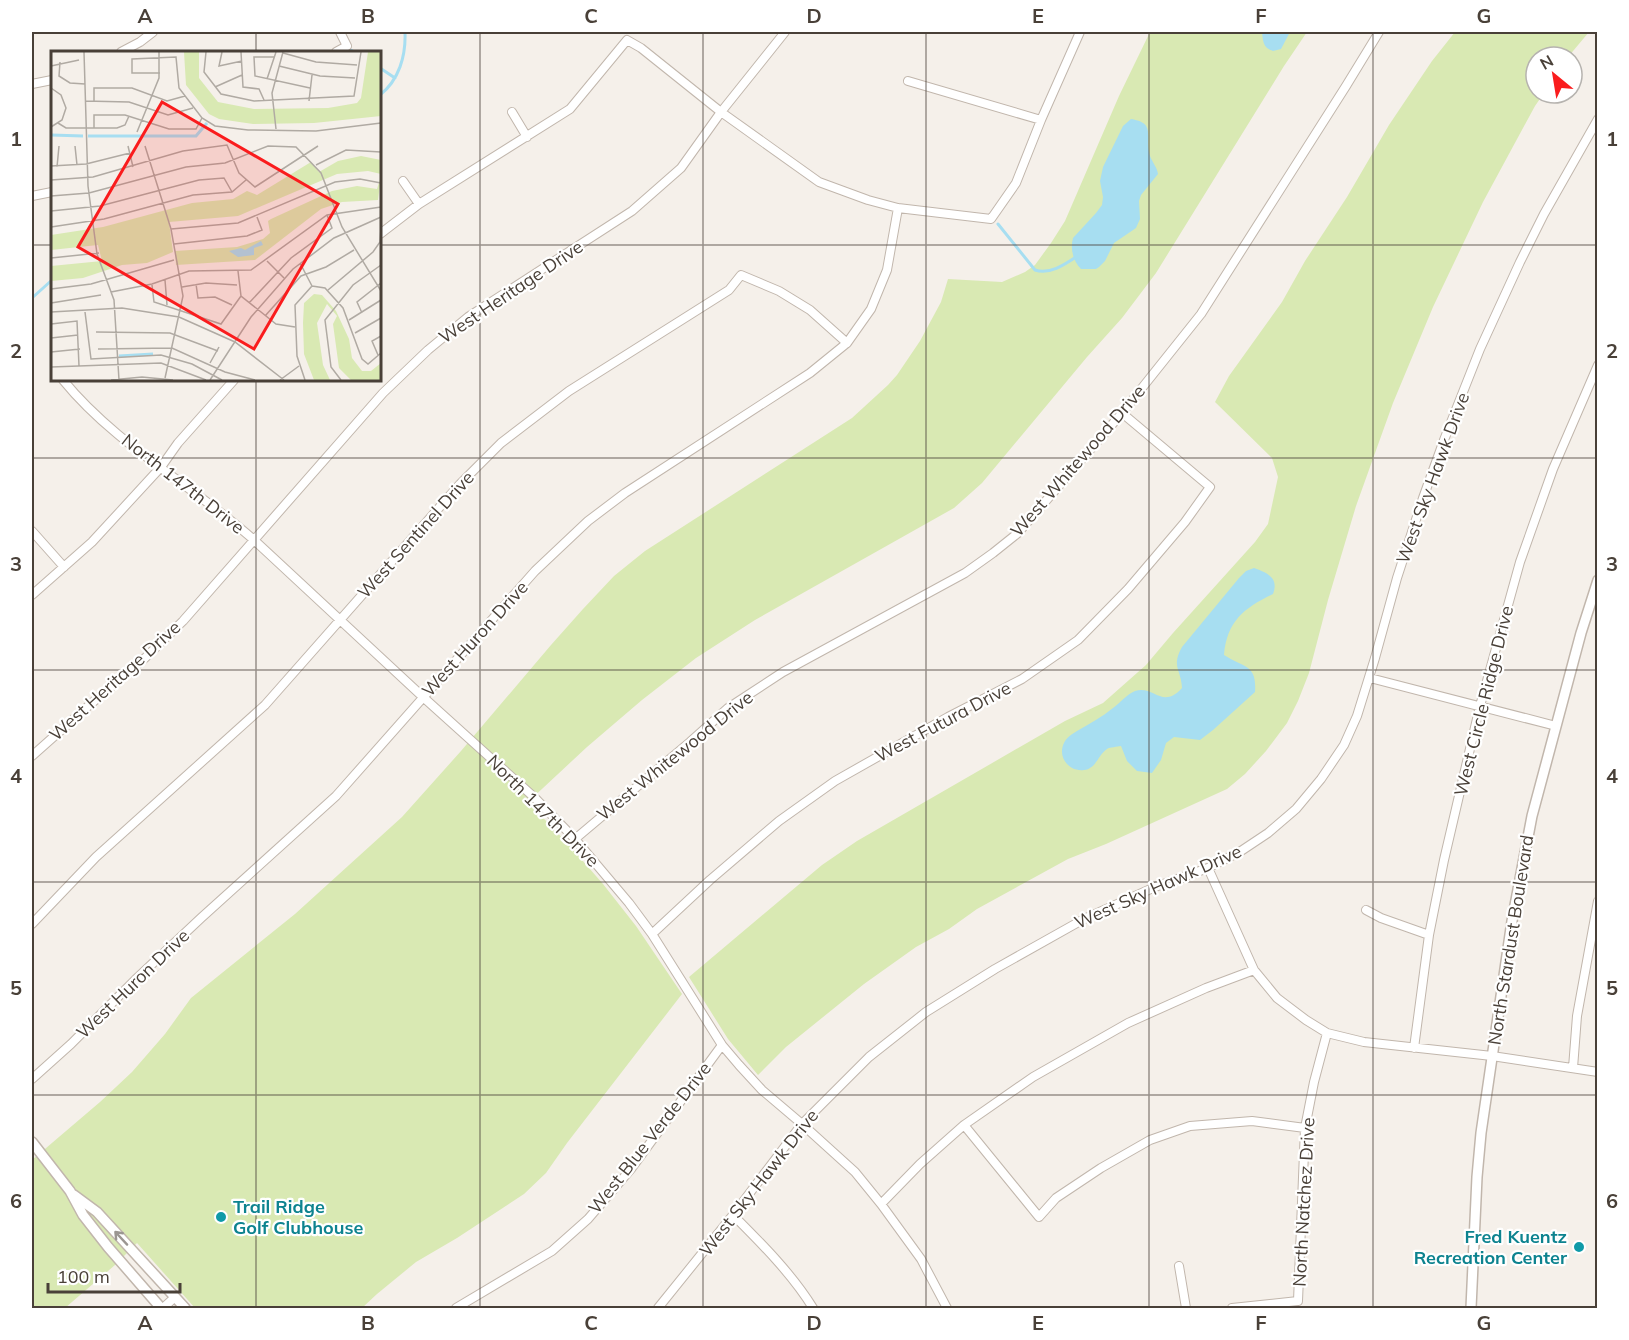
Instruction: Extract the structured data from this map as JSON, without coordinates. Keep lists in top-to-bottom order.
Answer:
{
  "streets": {
    "street": [
      "West Heritage Drive",
      "West Whitewood Drive",
      "West Sky Hawk Drive",
      "North 147th Drive",
      "West Sentinel Drive",
      "West Huron Drive",
      "West Circle Ridge Drive",
      "West Futura Drive",
      "North Stardust Boulevard",
      "West Blue Verde Drive",
      "North Natchez Drive"
    ]
  },
  "crossings": [
    ["West Heritage Drive", "North 147th Drive"],
    ["West Whitewood Drive", "North 147th Drive"],
    ["West Whitewood Drive", "West Futura Drive"],
    ["West Sky Hawk Drive", "North 147th Drive"],
    ["North 147th Drive", "West Sentinel Drive"],
    ["North 147th Drive", "West Huron Drive"],
    ["North 147th Drive", "West Futura Drive"],
    ["North 147th Drive", "West Blue Verde Drive"],
    ["West Sentinel Drive", "West Huron Drive"]
  ],
  "places": ["Trail Ridge Golf Clubhouse", "Fred Kuentz Recreation Center"],
  "scale_bar": "100 m",
  "north": "top left",
  "grid": {
    "columns": [
      "A",
      "B",
      "C",
      "D",
      "E",
      "F",
      "G"
    ],
    "rows": [
      "1",
      "2",
      "3",
      "4",
      "5",
      "6"
    ]
  }
}
